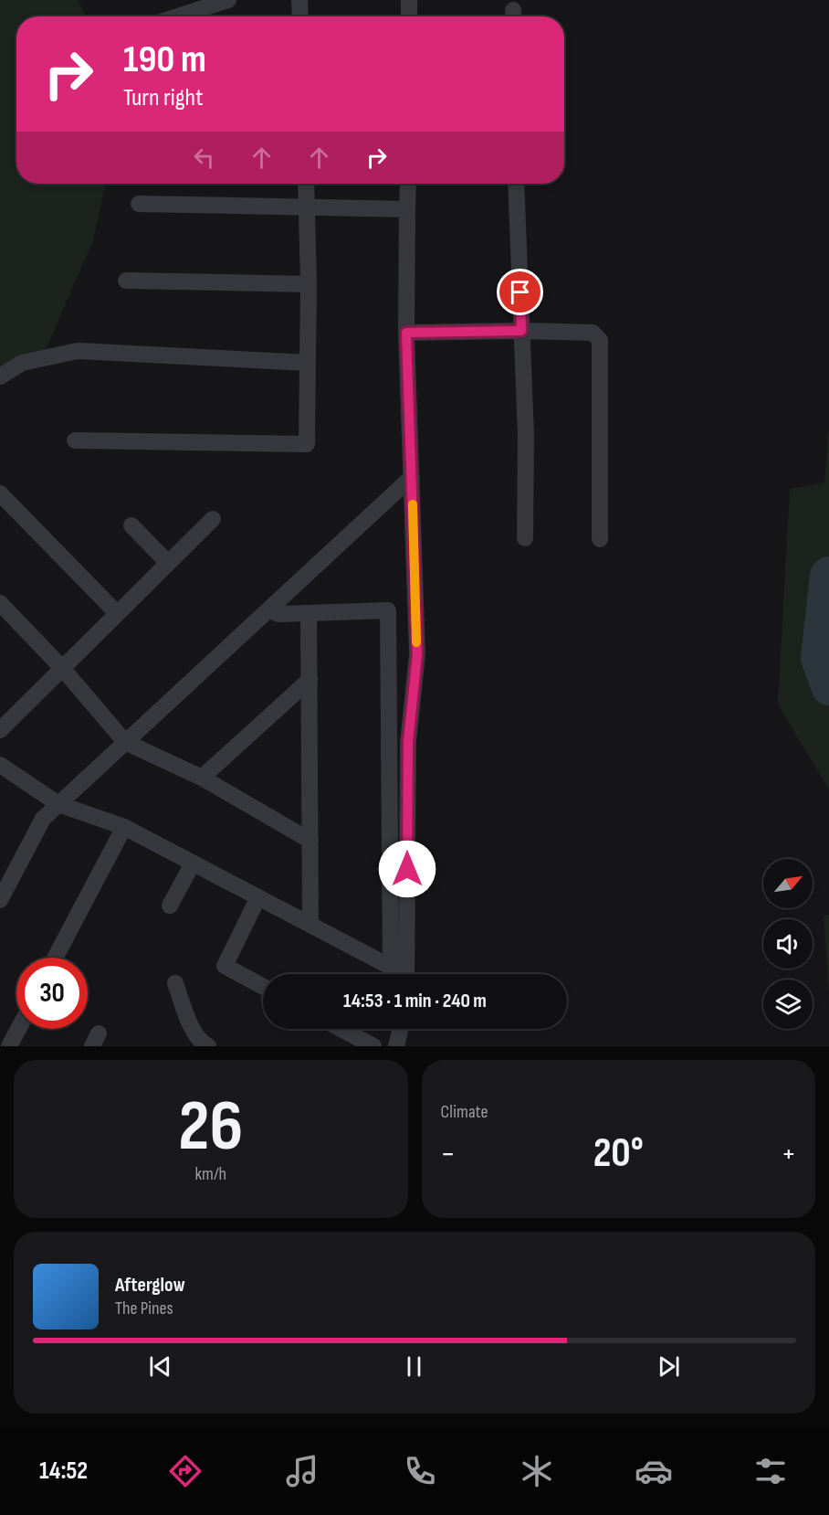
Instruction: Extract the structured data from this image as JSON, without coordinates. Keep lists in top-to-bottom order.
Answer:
{
  "north": "top right",
  "page": {
    "turn": ["190 m", "Turn right"],
    "limit": "30",
    "trip": "14:53 · 1 min · 240 m",
    "tile": [
      ["26", "km/h"],
      "Climate"
    ],
    "heat": ["−", "20°", "+"],
    "song": ["Afterglow", "The Pines"],
    "tabs": "14:52"
  }
}
